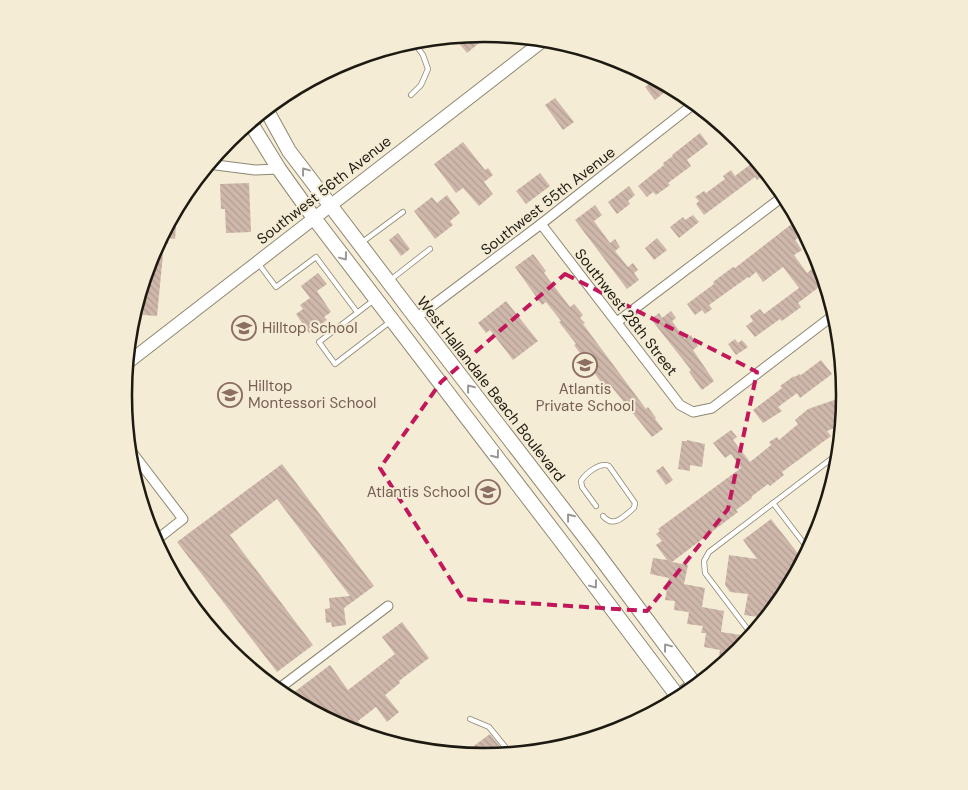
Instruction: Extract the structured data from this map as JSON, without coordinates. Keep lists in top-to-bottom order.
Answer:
{
  "streets": {
    "main road": ["West Hallandale Beach Boulevard"],
    "street": ["Southwest 56th Avenue", "Southwest 55th Avenue", "Southwest 28th Street"]
  },
  "crossings": [
    ["Southwest 56th Avenue", "West Hallandale Beach Boulevard"],
    ["Southwest 55th Avenue", "Southwest 28th Street"],
    ["Southwest 55th Avenue", "West Hallandale Beach Boulevard"]
  ],
  "places": {
    "school or university": [
      "Hilltop School",
      "Atlantis Private School",
      "Hilltop Montessori School",
      "Atlantis School"
    ]
  }
}
